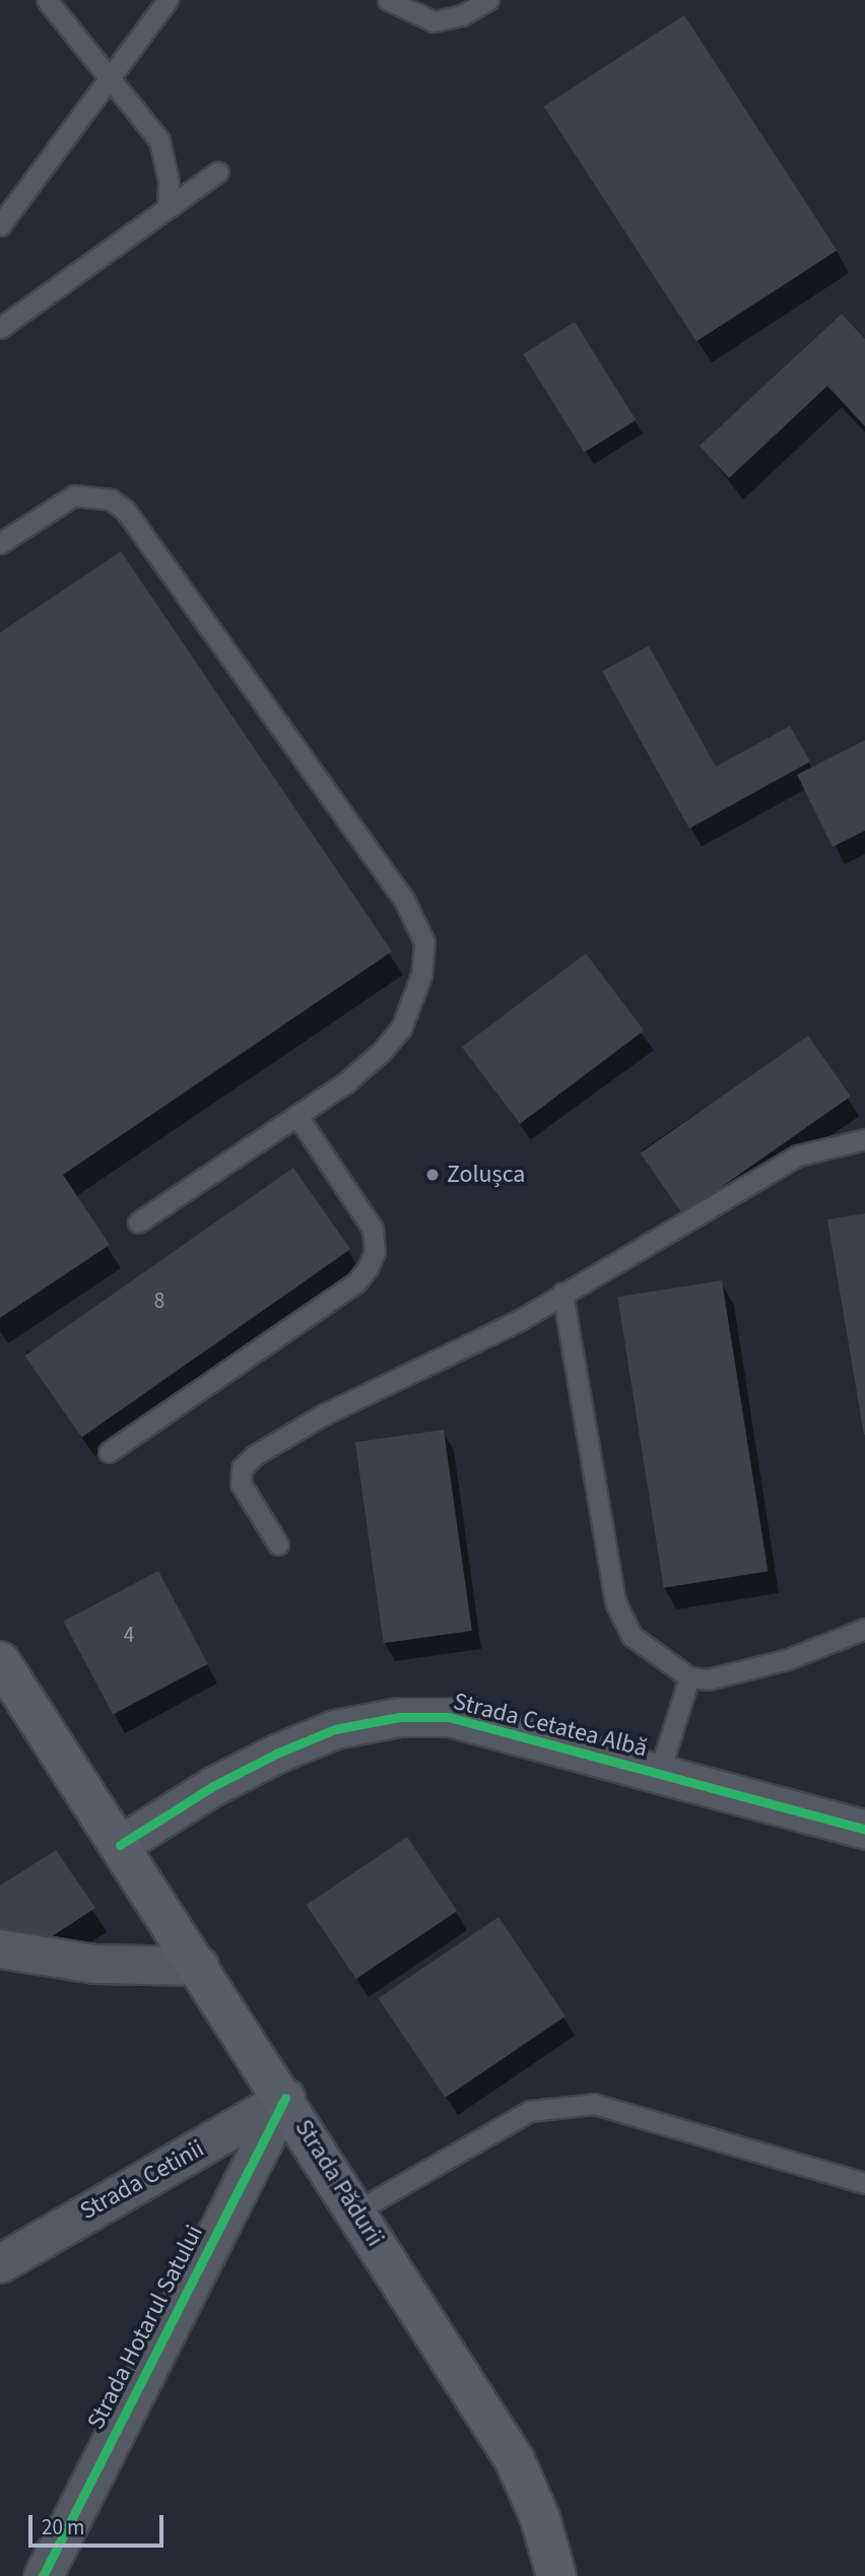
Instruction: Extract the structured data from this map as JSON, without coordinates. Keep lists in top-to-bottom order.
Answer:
{
  "streets": {
    "main road": ["Strada Pădurii"],
    "street": ["Strada Cetatea Albă", "Strada Cetinii", "Strada Hotarul Satului"]
  },
  "crossings": [
    ["Strada Cetatea Albă", "Strada Pădurii"],
    ["Strada Cetinii", "Strada Pădurii"],
    ["Strada Cetinii", "Strada Hotarul Satului"],
    ["Strada Pădurii", "Strada Hotarul Satului"]
  ],
  "places": ["Zolușca"],
  "house_numbers": ["8", "4"],
  "scale_bar": "20 m"
}
